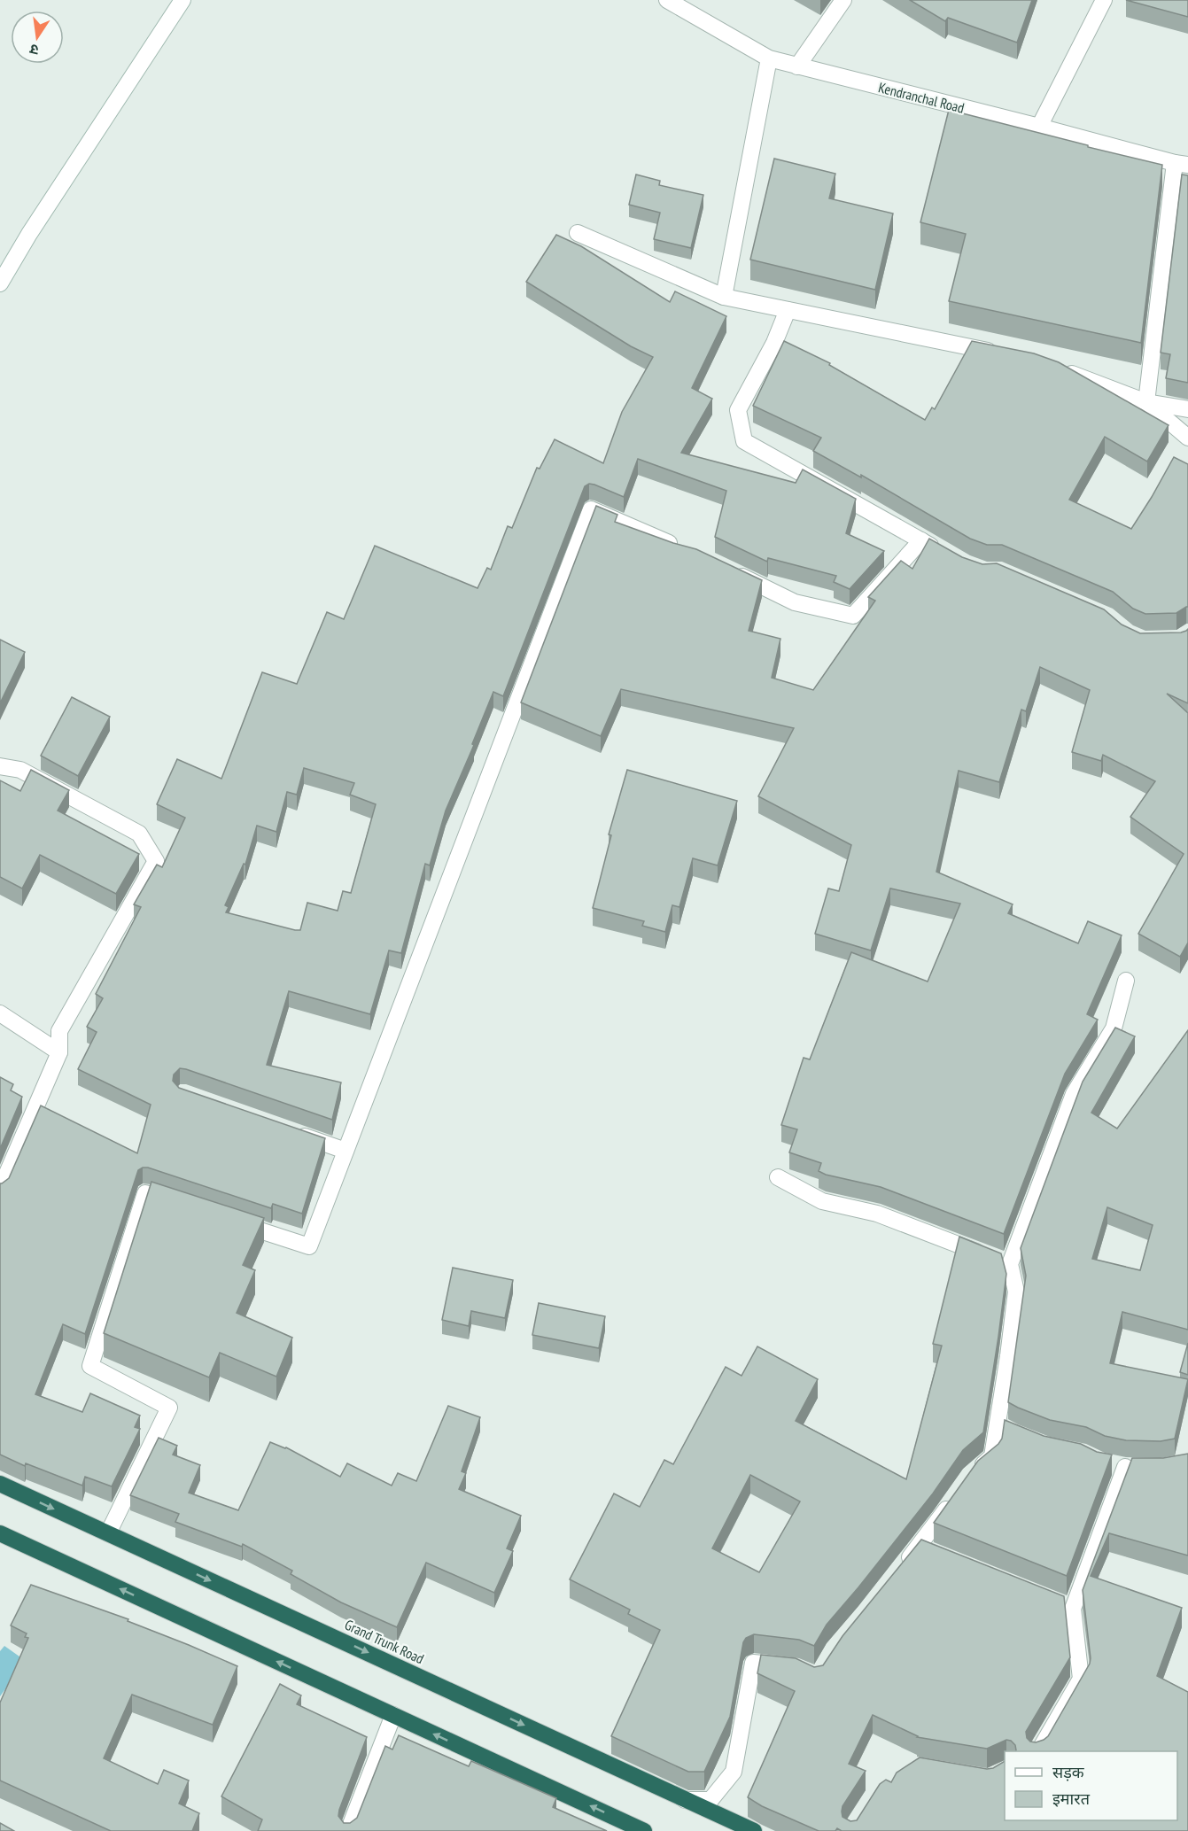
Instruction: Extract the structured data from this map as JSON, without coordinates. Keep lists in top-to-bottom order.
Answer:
{
  "streets": {
    "highway": ["Grand Trunk Road"],
    "street": ["Kendranchal Road"]
  },
  "legend": ["सड़क", "इमारत"],
  "north": "bottom"
}
